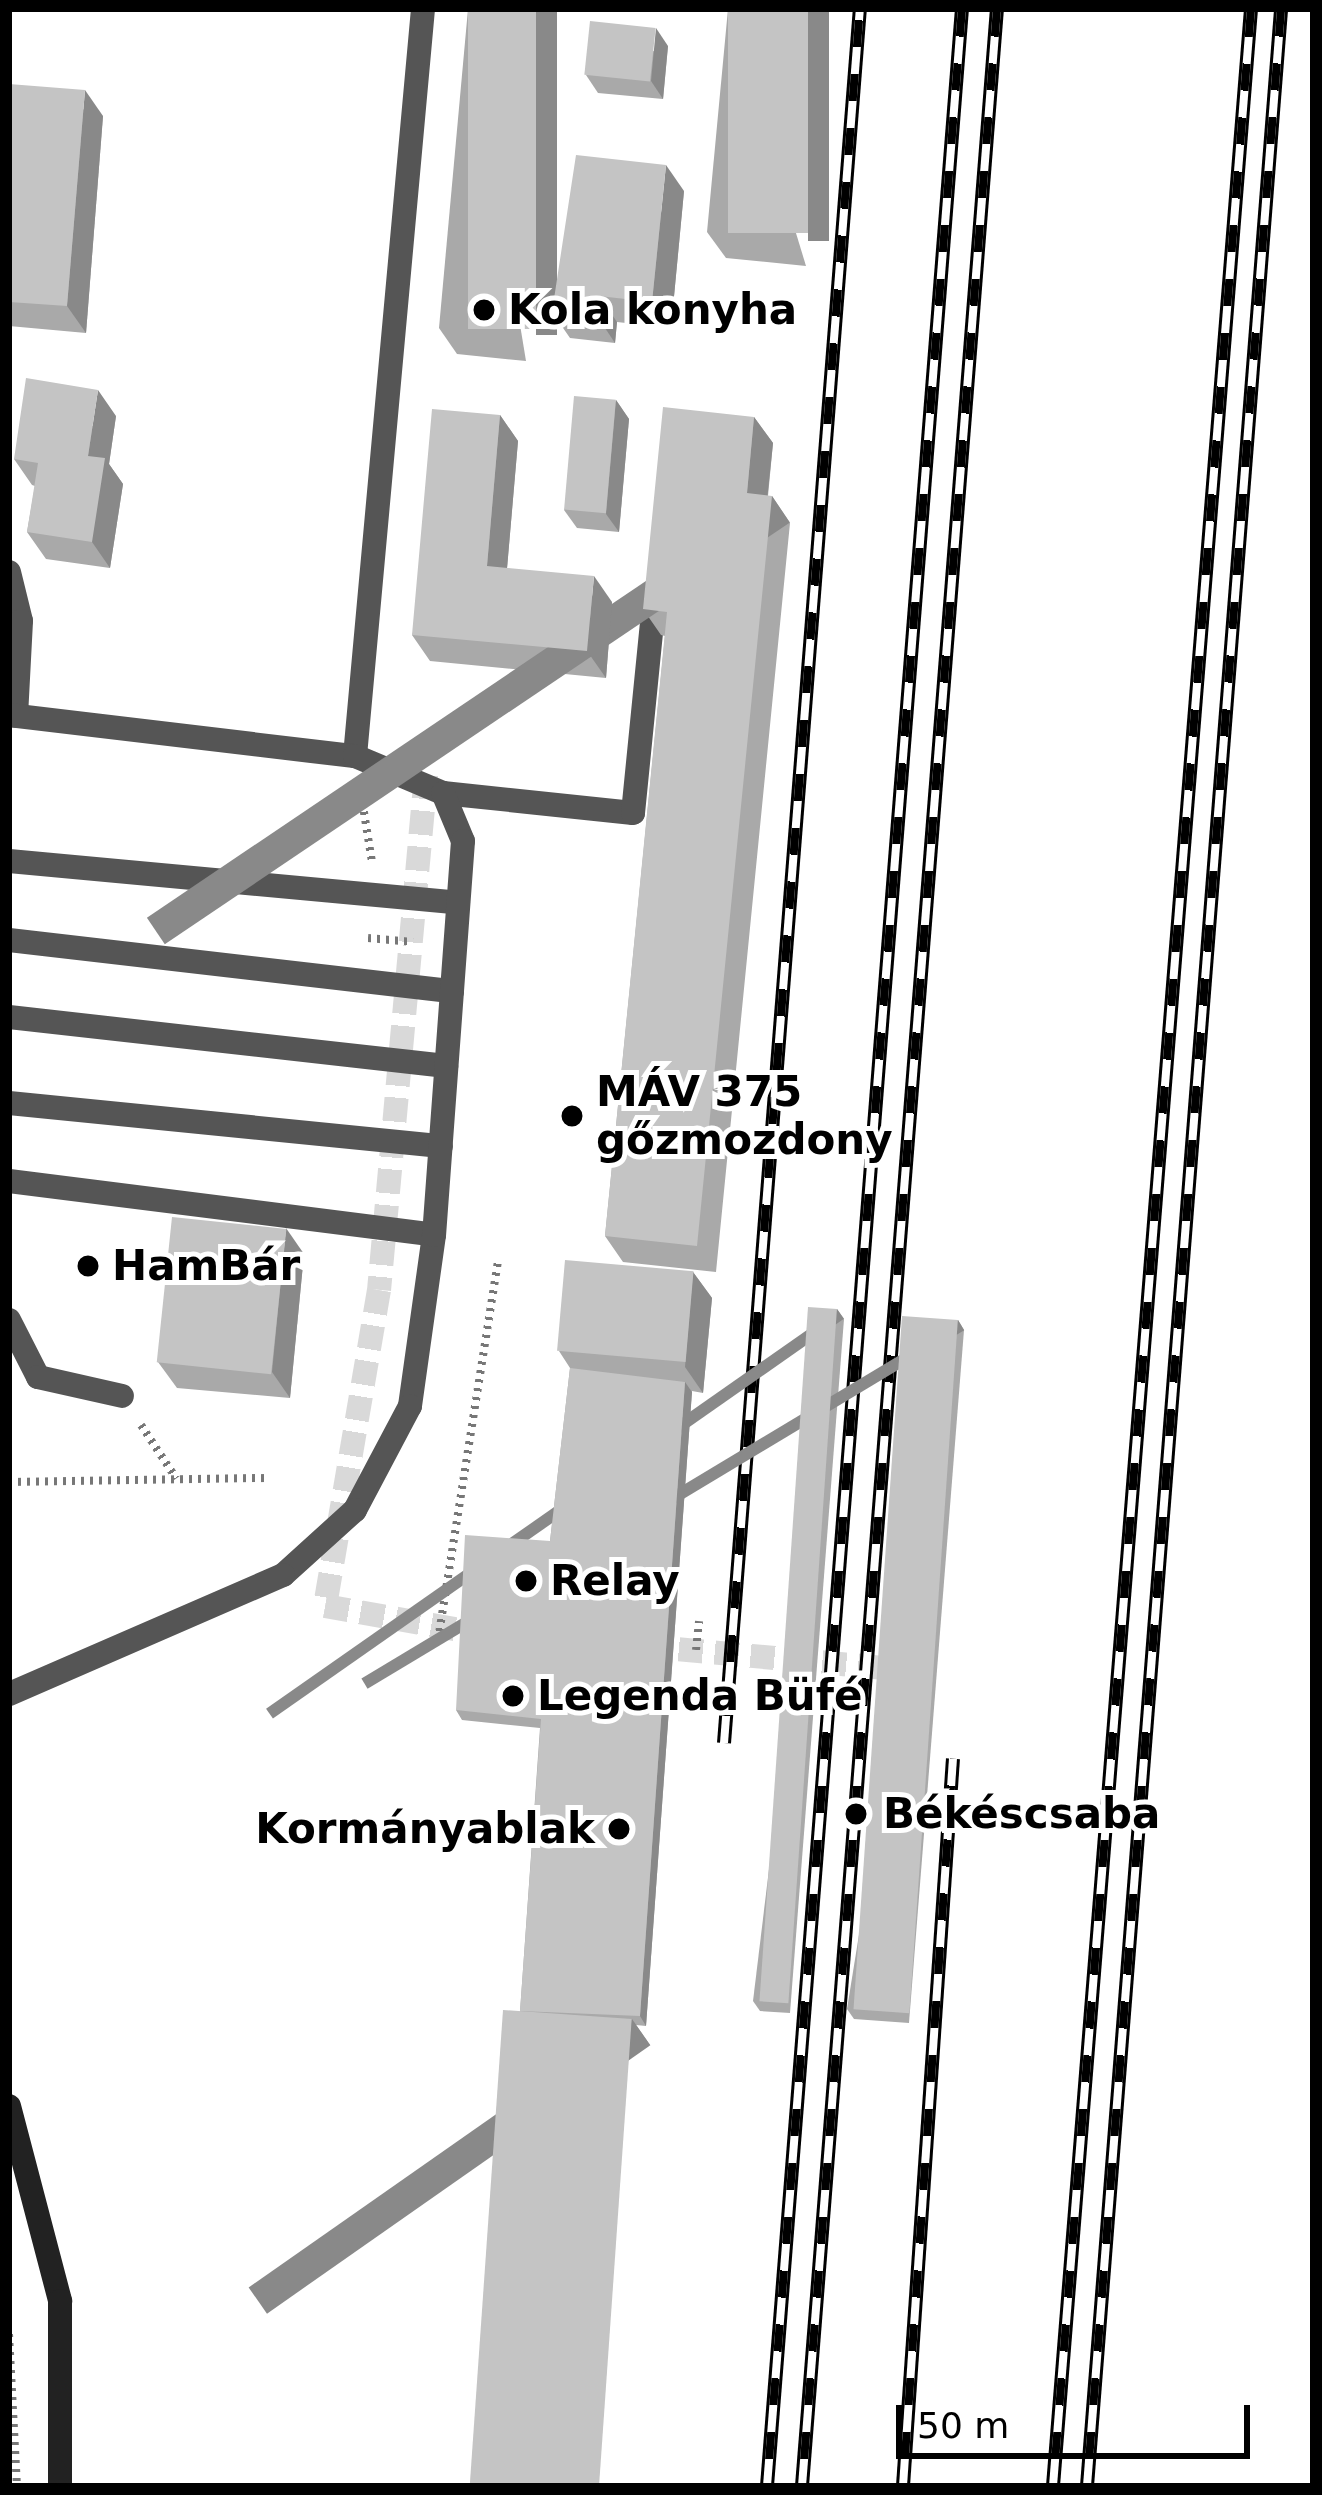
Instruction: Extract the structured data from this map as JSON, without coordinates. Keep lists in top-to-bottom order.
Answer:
{
  "places": [
    "Kola konyha",
    "MÁV 375 gőzmozdony",
    "HamBár",
    "Relay",
    "Legenda Büfé",
    "Békéscsaba",
    "Kormányablak"
  ],
  "scale_bar": "50 m"
}
